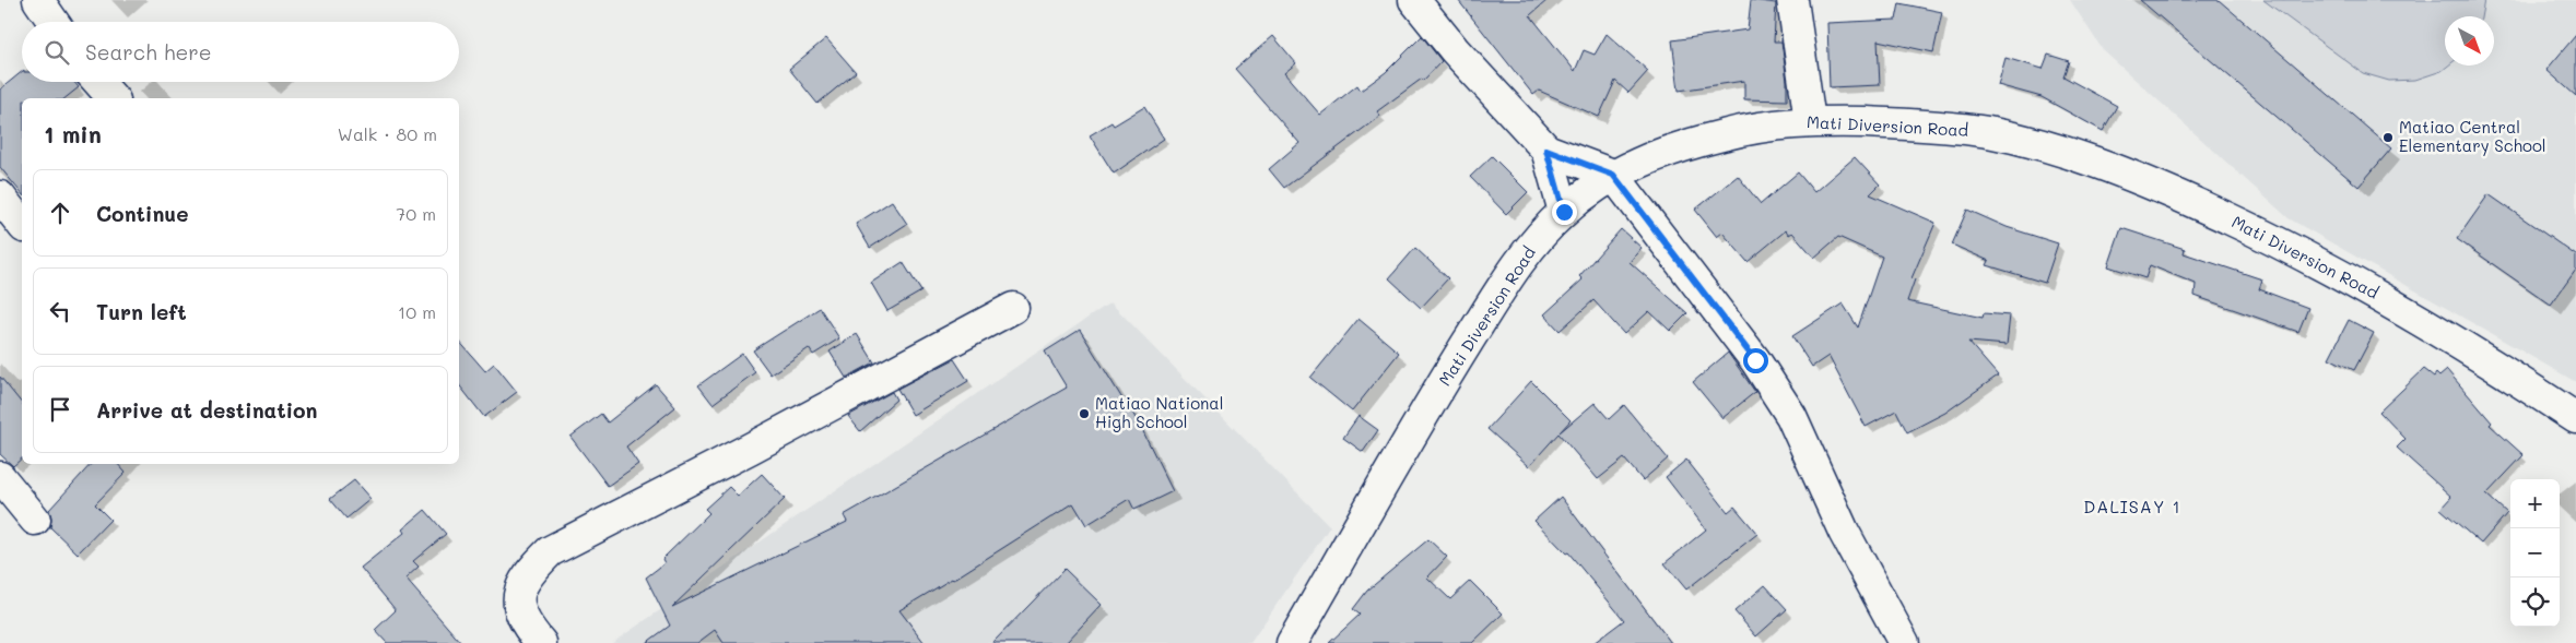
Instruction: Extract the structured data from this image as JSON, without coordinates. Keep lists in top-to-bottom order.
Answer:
{
  "streets": {
    "main road": ["Mati Diversion Road"]
  },
  "districts": ["DALISAY 1"],
  "places": ["Matiao Central Elementary School", "Matiao National High School"],
  "north": "bottom right",
  "page": {
    "search": "Search here",
    "heading": ["1 min", "Walk · 80 m"],
    "list": [
      ["Continue", "70 m"],
      ["Turn left", "10 m"],
      "Arrive at destination"
    ],
    "map_buttons": ["+", "−"]
  }
}
